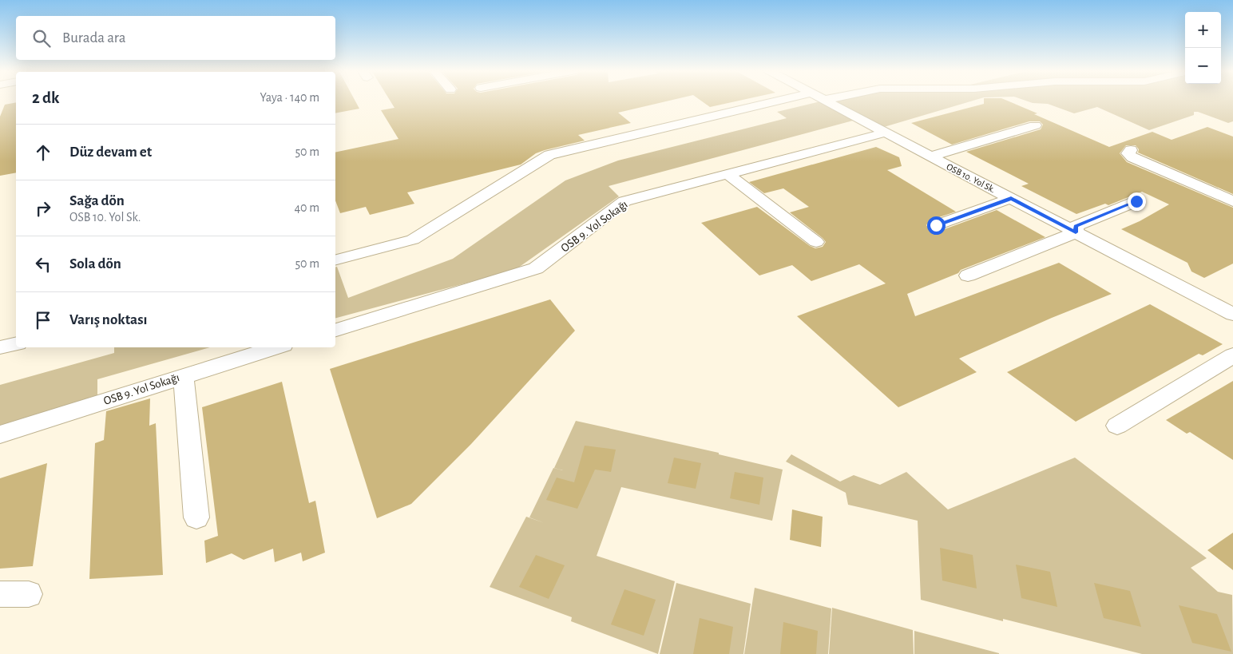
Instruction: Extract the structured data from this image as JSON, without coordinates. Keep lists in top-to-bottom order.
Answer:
{
  "streets": {
    "street": ["OSB 10. Yol Sk.", "OSB 9. Yol Sokağı"]
  },
  "crossings": [
    ["OSB 10. Yol Sk.", "OSB 9. Yol Sokağı"]
  ],
  "page": {
    "map_buttons": ["+", "−"],
    "search": "Burada ara",
    "heading": ["2 dk", "Yaya · 140 m"],
    "list": [
      ["Düz devam et", "50 m"],
      ["Sağa dön", "OSB 10. Yol Sk.", "40 m"],
      ["Sola dön", "50 m"],
      "Varış noktası"
    ]
  }
}
